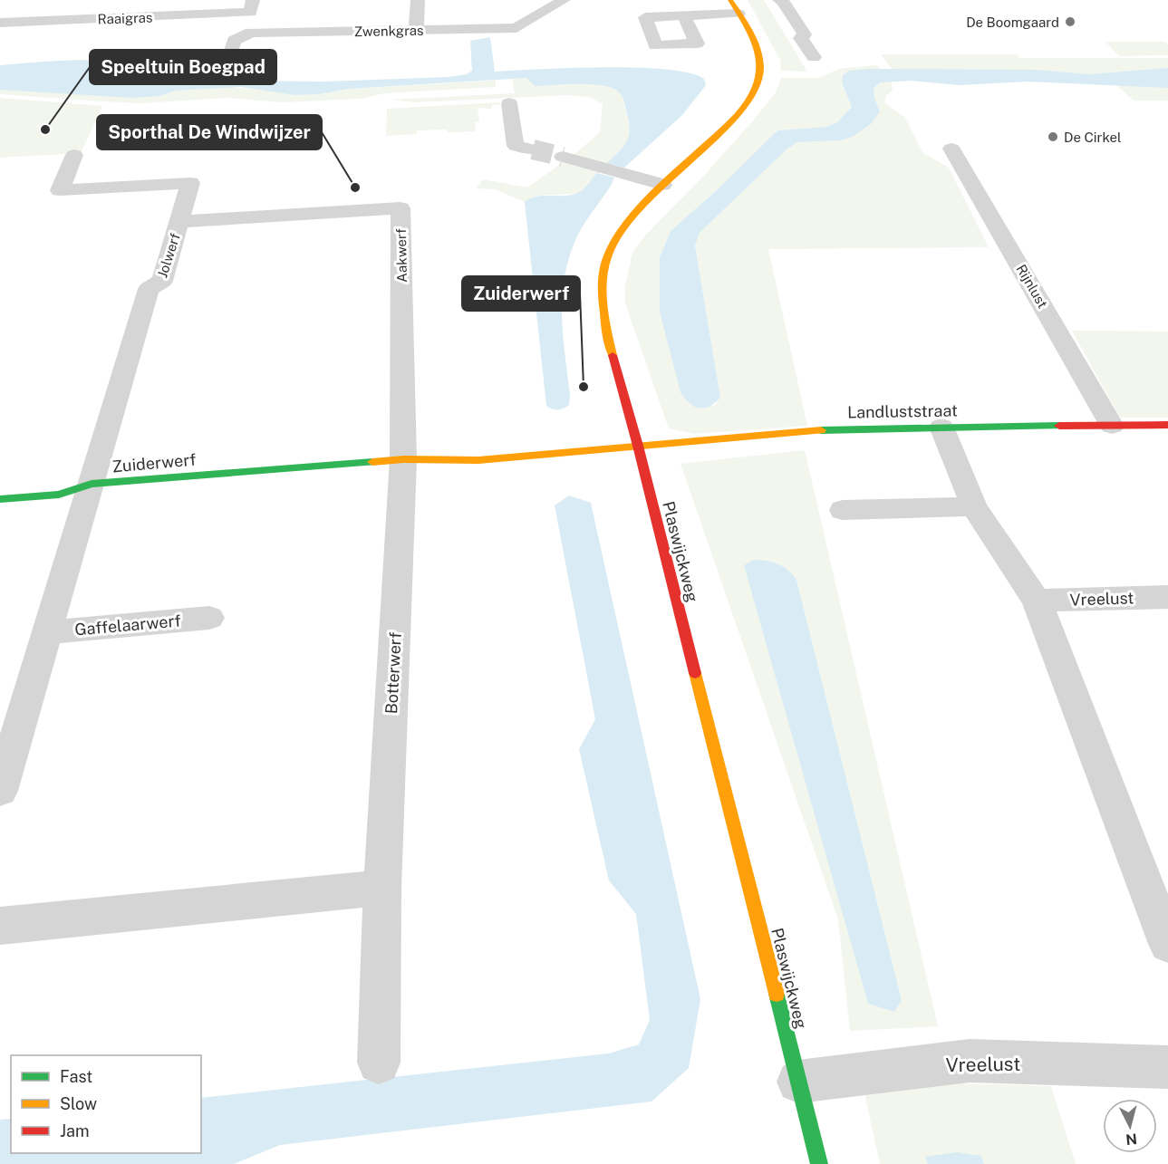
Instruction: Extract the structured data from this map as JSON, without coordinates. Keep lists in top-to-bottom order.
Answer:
{
  "streets": {
    "street": [
      "Raaigras",
      "Zwenkgras",
      "Jolwerf",
      "Aakwerf",
      "Rijnlust",
      "Landluststraat",
      "Zuiderwerf",
      "Plaswijckweg",
      "Vreelust",
      "Gaffelaarwerf",
      "Botterwerf"
    ]
  },
  "crossings": [
    ["Raaigras", "Zwenkgras"],
    ["Jolwerf", "Aakwerf"],
    ["Jolwerf", "Zuiderwerf"],
    ["Jolwerf", "Gaffelaarwerf"],
    ["Aakwerf", "Zuiderwerf"],
    ["Aakwerf", "Botterwerf"],
    ["Rijnlust", "Landluststraat"],
    ["Landluststraat", "Zuiderwerf"],
    ["Landluststraat", "Plaswijckweg"],
    ["Zuiderwerf", "Plaswijckweg"],
    ["Zuiderwerf", "Gaffelaarwerf"],
    ["Zuiderwerf", "Botterwerf"],
    ["Plaswijckweg", "Vreelust"]
  ],
  "places": [
    "De Boomgaard",
    "Speeltuin Boegpad",
    "De Cirkel",
    "Sporthal De Windwijzer",
    "Zuiderwerf"
  ],
  "legend": ["Fast", "Slow", "Jam"],
  "north": "bottom"
}
